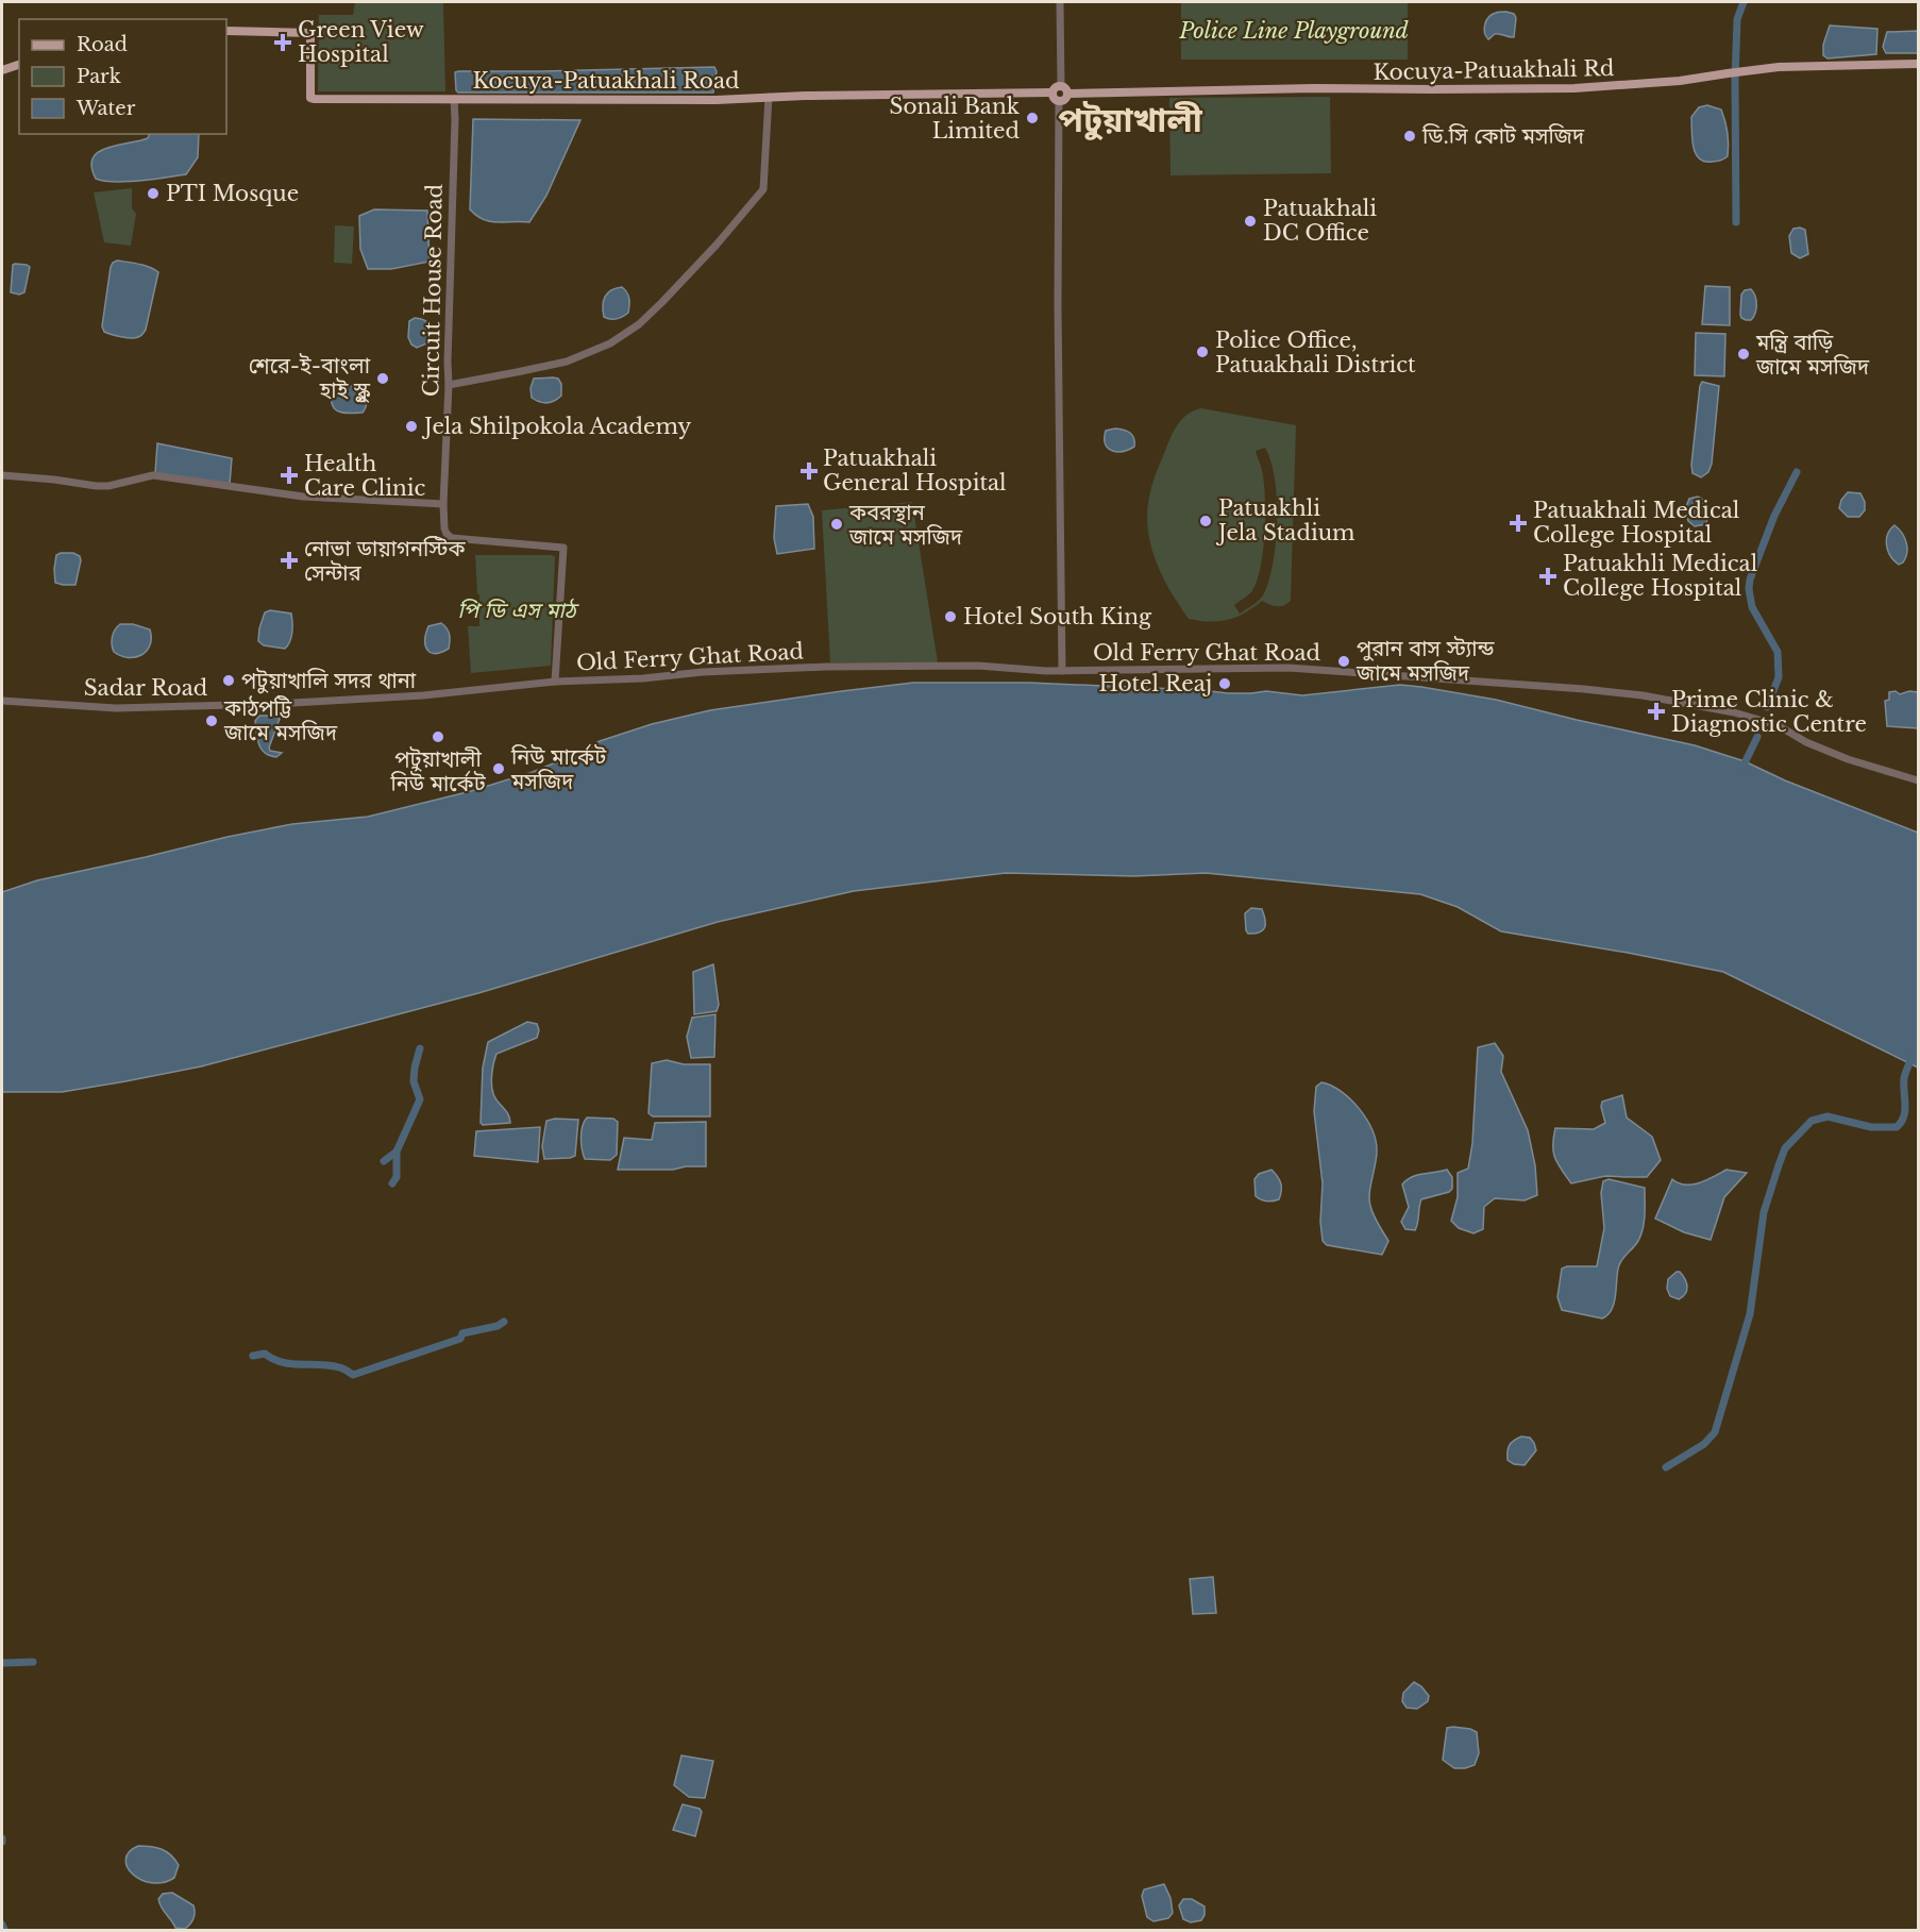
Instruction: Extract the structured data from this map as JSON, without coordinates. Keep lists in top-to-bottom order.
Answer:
{
  "streets": {
    "main road": ["Kocuya-Patuakhali Rd", "Kocuya-Patuakhali Road"],
    "street": ["Circuit House Road", "Old Ferry Ghat Road", "Sadar Road"]
  },
  "crossings": [
    ["Kocuya-Patuakhali Rd", "Kocuya-Patuakhali Road"],
    ["Kocuya-Patuakhali Road", "Circuit House Road"],
    ["Circuit House Road", "Old Ferry Ghat Road"],
    ["Old Ferry Ghat Road", "Sadar Road"]
  ],
  "districts": ["পটুয়াখালী"],
  "parks": ["Police Line Playground", "পি ডি এস মাঠ"],
  "places": {
    "health": [
      "Green View Hospital",
      "Patuakhali General Hospital",
      "Health Care Clinic",
      "Patuakhali Medical College Hospital",
      "নোভা ডায়াগনস্টিক সেন্টার",
      "Patuakhli Medical College Hospital",
      "Prime Clinic & Diagnostic Centre"
    ],
    "other": [
      "Sonali Bank Limited",
      "ডি.সি কোট মসজিদ",
      "PTI Mosque",
      "Patuakhali DC Office",
      "Police Office, Patuakhali District",
      "মন্ত্রি বাড়ি জামে মসজিদ",
      "শেরে-ই-বাংলা হাই স্কুল",
      "Jela Shilpokola Academy",
      "Patuakhli Jela Stadium",
      "কবরস্থান জামে মসজিদ",
      "Hotel South King",
      "পুরান বাস স্ট্যান্ড জামে মসজিদ",
      "পটুয়াখালি সদর থানা",
      "Hotel Reaj",
      "কাঠপট্টি জামে মসজিদ",
      "পটুয়াখালী নিউ মার্কেট",
      "নিউ মার্কেট মসজিদ"
    ]
  },
  "legend": ["Road", "Park", "Water"]
}
